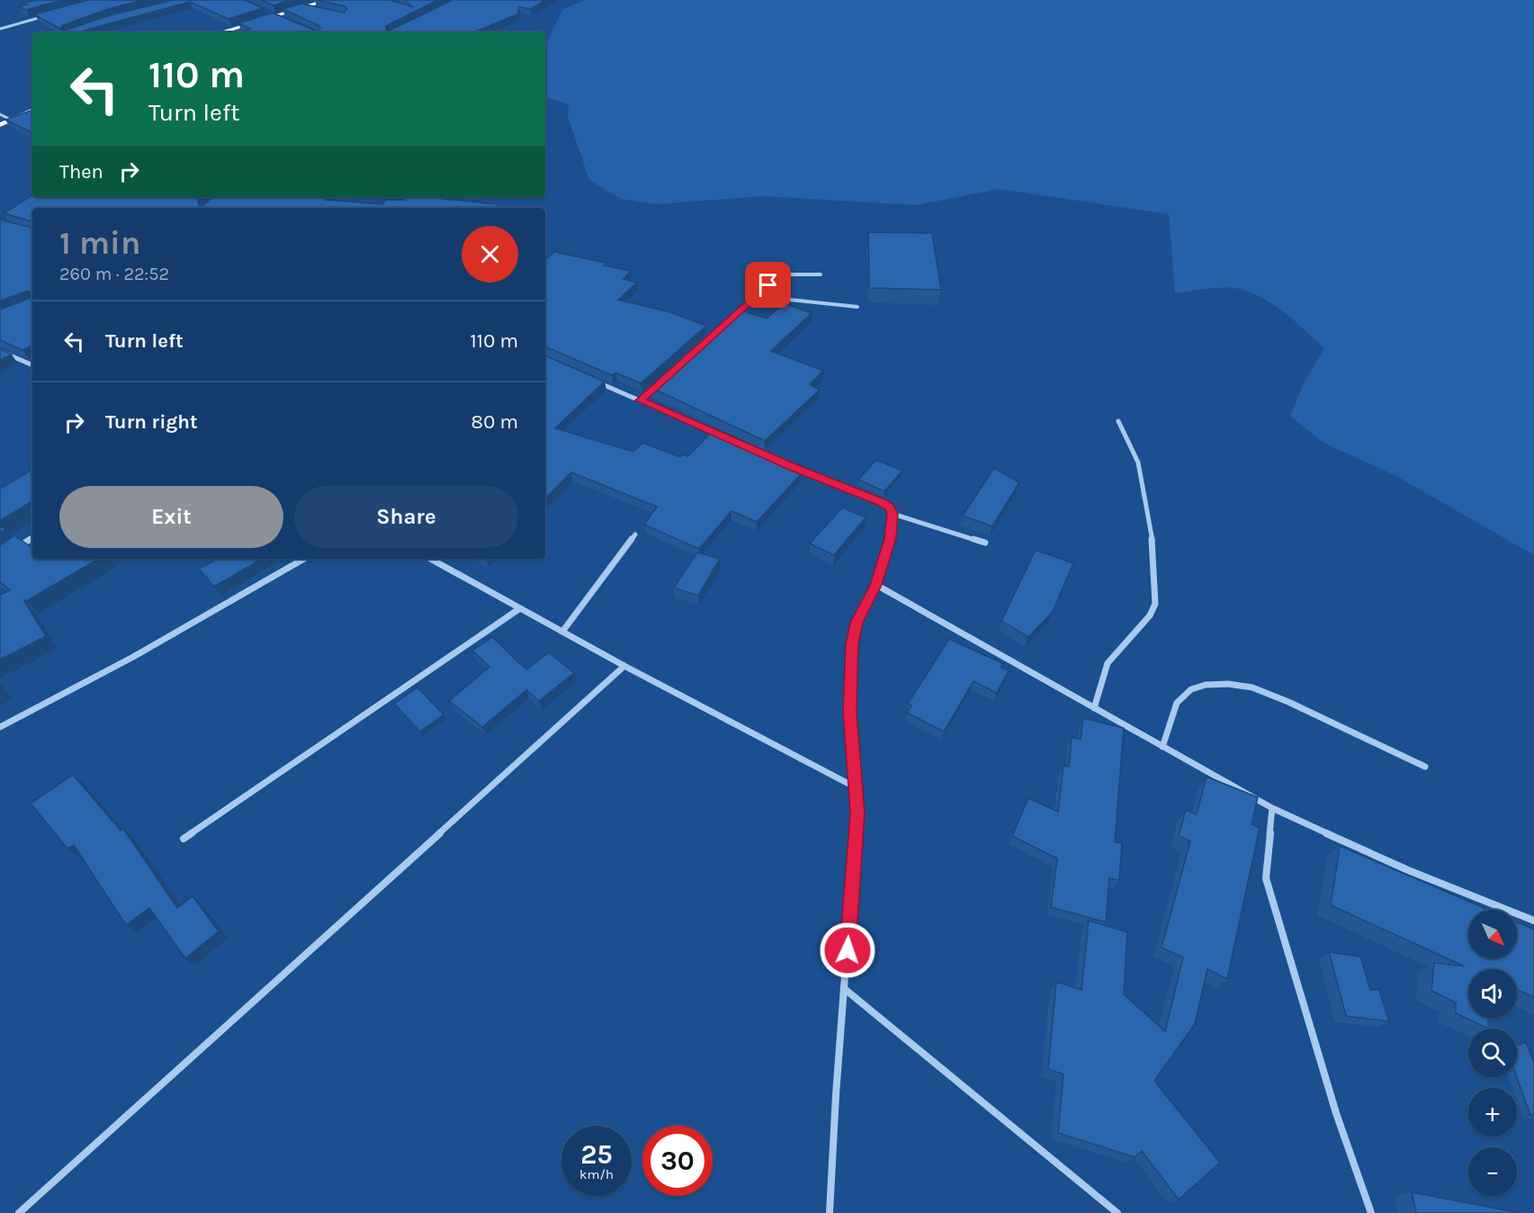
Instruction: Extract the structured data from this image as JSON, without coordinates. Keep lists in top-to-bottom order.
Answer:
{
  "north": "bottom right",
  "page": {
    "turn": ["110 m", "Turn left"],
    "then": "Then",
    "heading": ["1 min", "260 m · 22:52"],
    "list": [
      {
        "name": "Turn left",
        "value": "110 m"
      },
      {
        "name": "Turn right",
        "value": "80 m"
      }
    ],
    "buttons": ["Exit", "Share"],
    "map_buttons": ["+", "−"],
    "speed": "25 km/h",
    "limit": "30"
  }
}
